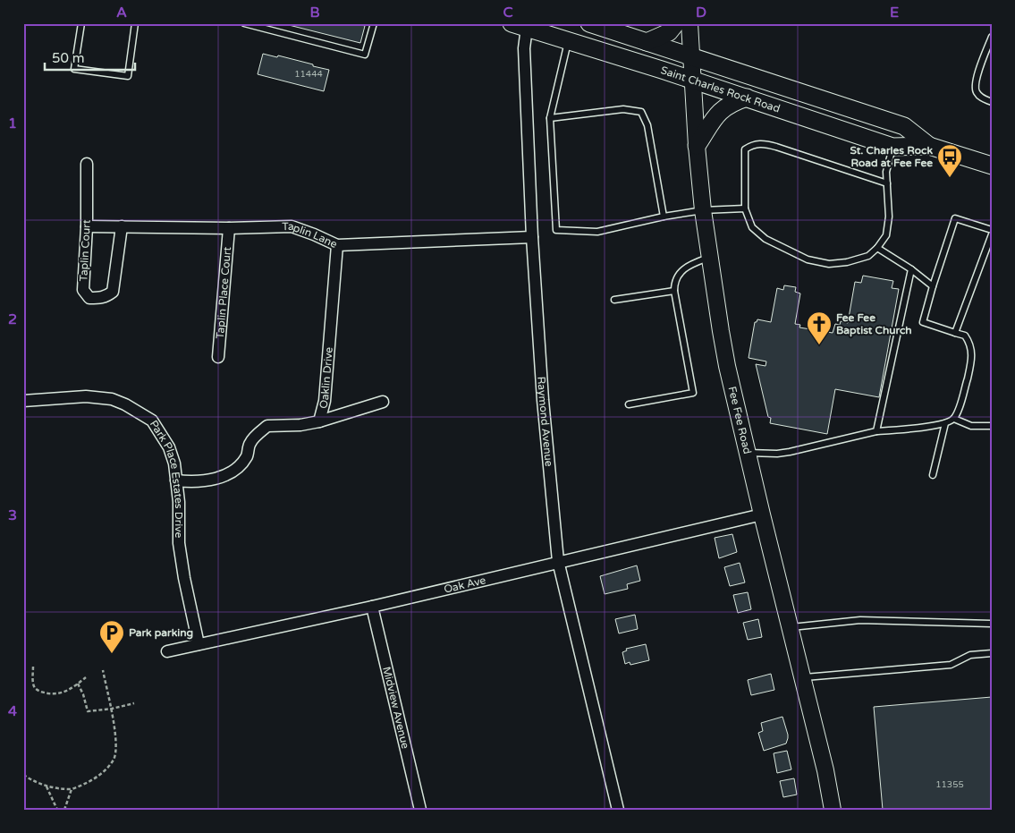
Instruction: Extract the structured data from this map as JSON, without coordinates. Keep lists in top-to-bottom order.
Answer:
{
  "streets": {
    "main road": ["Saint Charles Rock Road"],
    "street": [
      "Taplin Lane",
      "Taplin Court",
      "Taplin Place Court",
      "Oaklin Drive",
      "Fee Fee Road",
      "Raymond Avenue",
      "Park Place Estates Drive",
      "Oak Ave",
      "Midview Avenue"
    ]
  },
  "crossings": [
    ["Saint Charles Rock Road", "Fee Fee Road"],
    ["Saint Charles Rock Road", "Raymond Avenue"],
    ["Taplin Lane", "Taplin Court"],
    ["Taplin Lane", "Taplin Place Court"],
    ["Taplin Lane", "Oaklin Drive"],
    ["Taplin Lane", "Raymond Avenue"],
    ["Oaklin Drive", "Park Place Estates Drive"],
    ["Fee Fee Road", "Oak Ave"],
    ["Raymond Avenue", "Oak Ave"],
    ["Park Place Estates Drive", "Oak Ave"],
    ["Oak Ave", "Midview Avenue"]
  ],
  "places": {
    "bus stop": ["St. Charles Rock Road at Fee Fee"],
    "church": ["Fee Fee Baptist Church"],
    "parking": ["Park parking"]
  },
  "house_numbers": ["11444", "11355"],
  "scale_bar": "50 m",
  "grid": {
    "columns": [
      "A",
      "B",
      "C",
      "D",
      "E"
    ],
    "rows": [
      "1",
      "2",
      "3",
      "4"
    ]
  }
}
